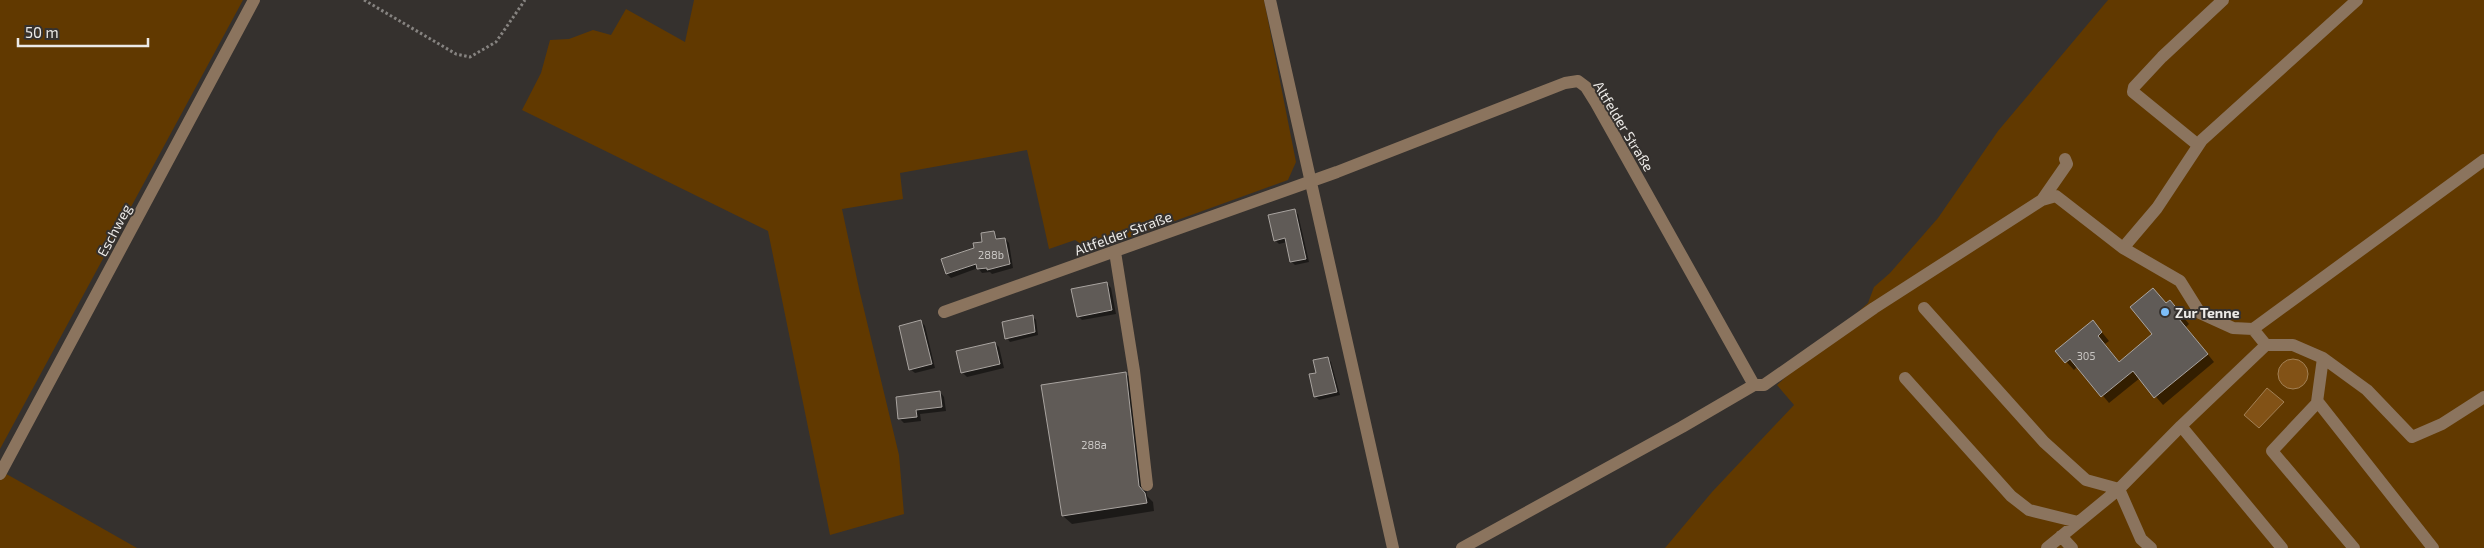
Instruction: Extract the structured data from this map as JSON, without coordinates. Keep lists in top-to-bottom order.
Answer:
{
  "streets": {
    "street": ["Altfelder Straße", "Eschweg"]
  },
  "places": ["Zur Tenne"],
  "house_numbers": ["288b", "305", "288a"],
  "scale_bar": "50 m"
}
